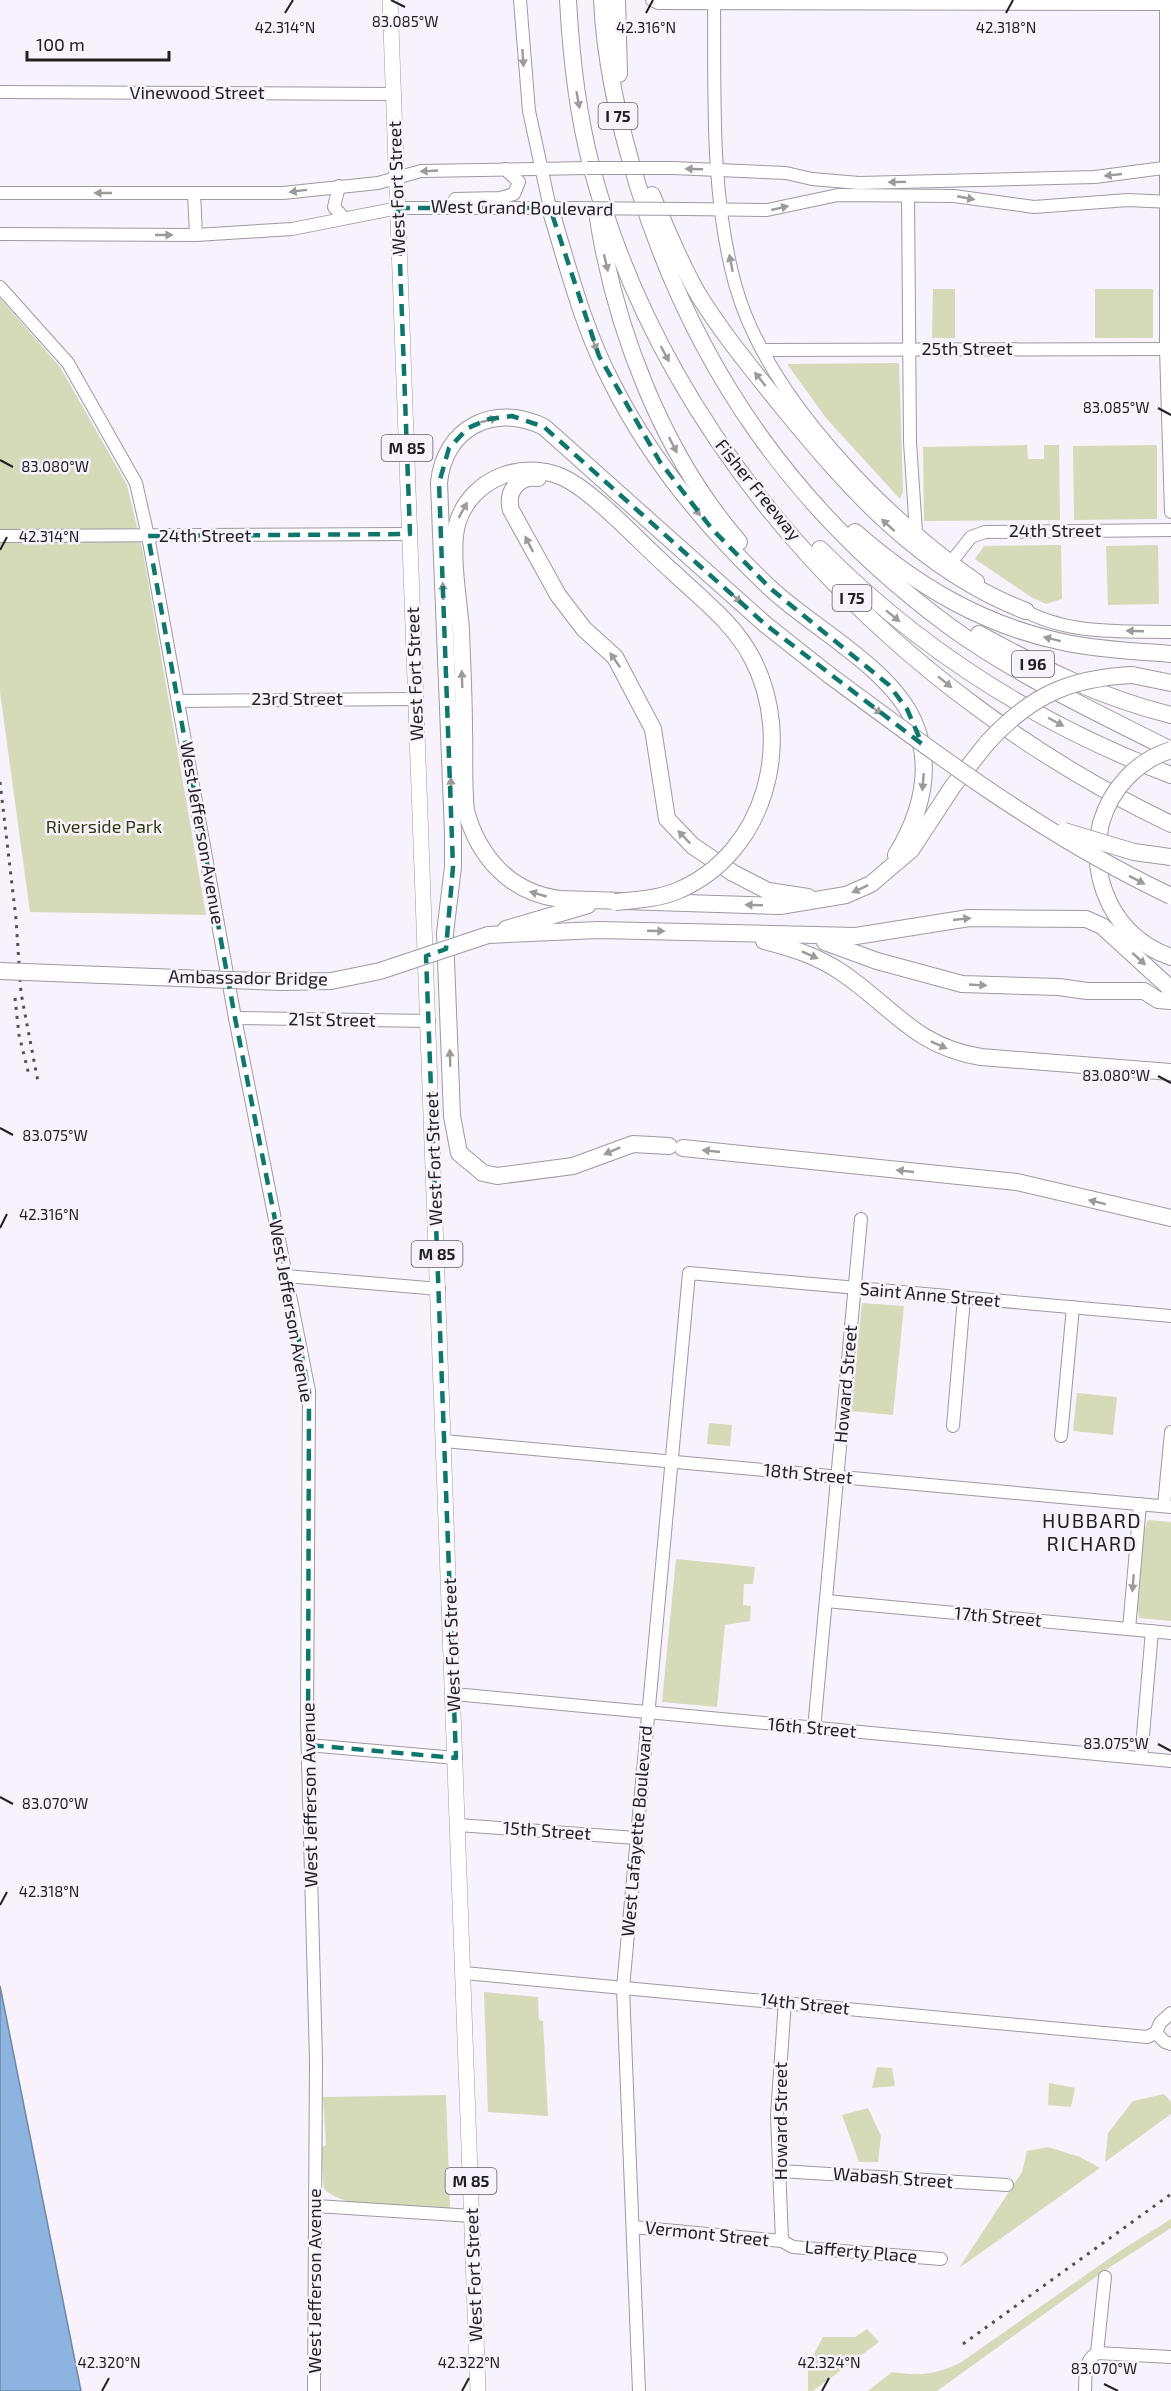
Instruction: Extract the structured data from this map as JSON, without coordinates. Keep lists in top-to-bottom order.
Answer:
{
  "streets": {
    "highway": [
      "I 75",
      "Fisher Freeway",
      "I 96",
      "Ambassador Bridge"
    ],
    "main road": ["West Fort Street", "M 85"],
    "street": [
      "Vinewood Street",
      "West Grand Boulevard",
      "25th Street",
      "24th Street",
      "23rd Street",
      "West Jefferson Avenue",
      "21st Street",
      "Saint Anne Street",
      "Howard Street",
      "18th Street",
      "17th Street",
      "16th Street",
      "15th Street",
      "West Lafayette Boulevard",
      "14th Street",
      "Wabash Street",
      "Vermont Street",
      "Lafferty Place"
    ]
  },
  "crossings": [
    ["Vinewood Street", "West Fort Street"],
    ["West Fort Street", "West Grand Boulevard"],
    ["West Fort Street", "24th Street"],
    ["West Fort Street", "23rd Street"],
    ["West Fort Street", "21st Street"],
    ["West Fort Street", "18th Street"],
    ["West Fort Street", "16th Street"],
    ["West Fort Street", "15th Street"],
    ["West Fort Street", "14th Street"],
    ["Fisher Freeway", "I 96"],
    ["24th Street", "West Jefferson Avenue"],
    ["23rd Street", "West Jefferson Avenue"],
    ["West Jefferson Avenue", "21st Street"],
    ["Saint Anne Street", "Howard Street"],
    ["Saint Anne Street", "West Lafayette Boulevard"],
    ["Howard Street", "18th Street"],
    ["Howard Street", "17th Street"],
    ["Howard Street", "16th Street"],
    ["Howard Street", "14th Street"],
    ["Howard Street", "Wabash Street"],
    ["Howard Street", "Vermont Street"],
    ["Howard Street", "Lafferty Place"],
    ["18th Street", "West Lafayette Boulevard"],
    ["16th Street", "West Lafayette Boulevard"],
    ["15th Street", "West Lafayette Boulevard"],
    ["West Lafayette Boulevard", "14th Street"],
    ["West Lafayette Boulevard", "Vermont Street"],
    ["Vermont Street", "Lafferty Place"]
  ],
  "districts": ["HUBBARD RICHARD"],
  "parks": ["Riverside Park"],
  "scale_bar": "100 m",
  "coordinates": [
    "83.085°W",
    "42.314°N",
    "42.316°N",
    "42.318°N",
    "83.080°W",
    "83.075°W",
    "83.070°W",
    "42.320°N",
    "42.322°N",
    "42.324°N"
  ]
}
